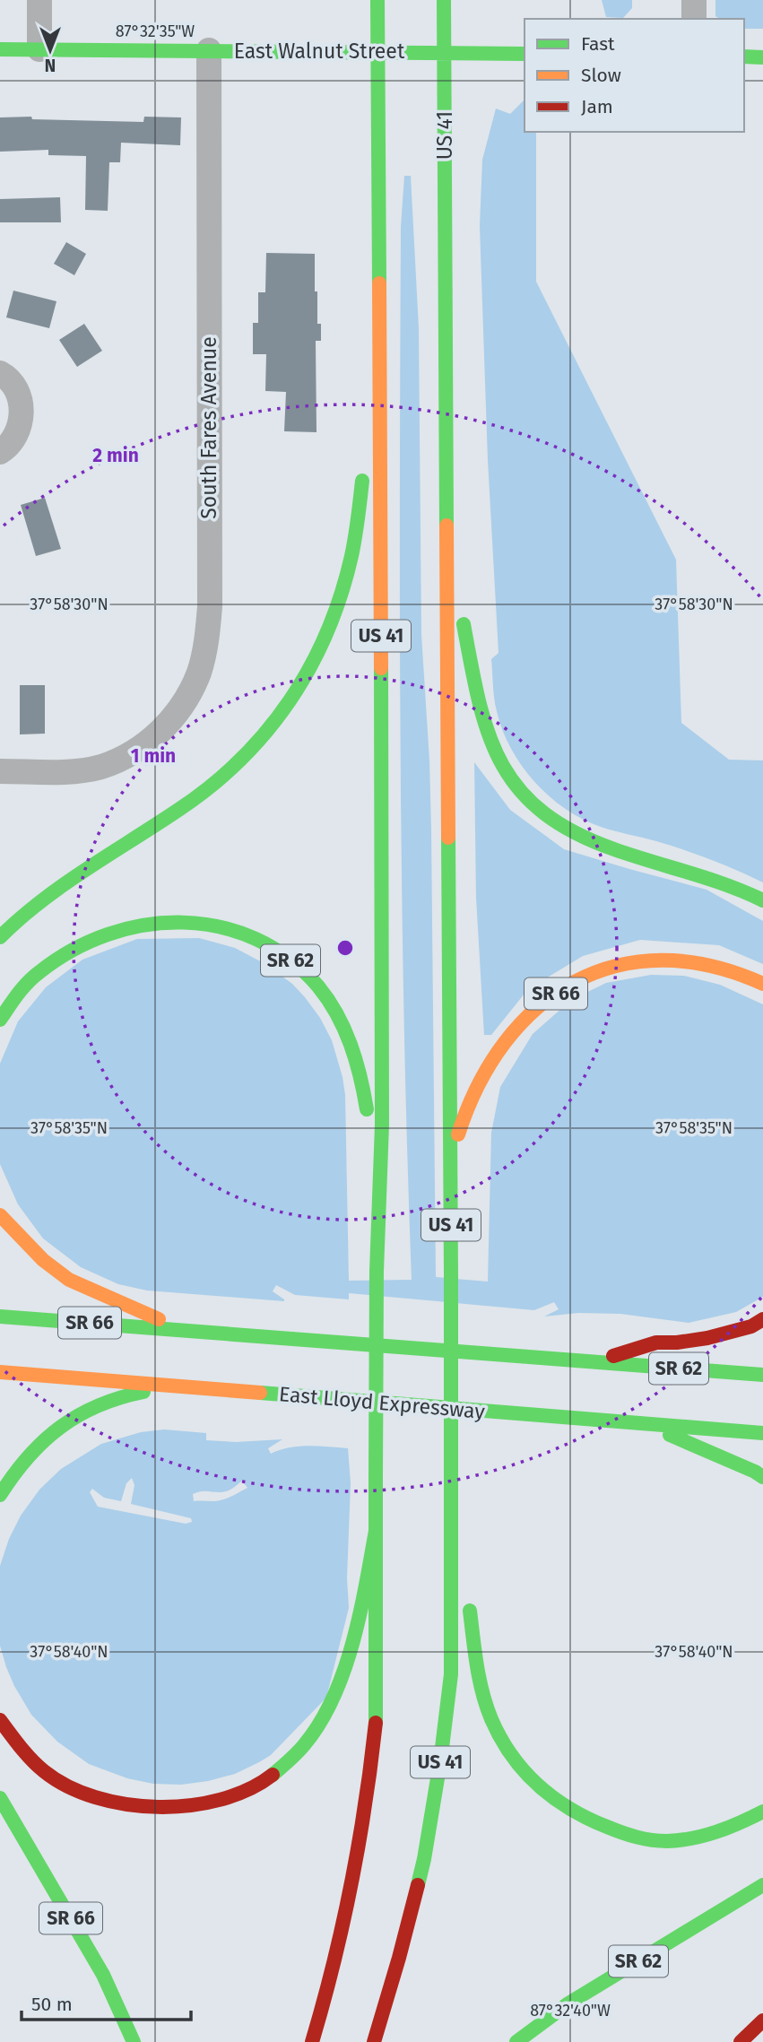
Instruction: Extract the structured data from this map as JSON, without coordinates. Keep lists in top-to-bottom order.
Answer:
{
  "streets": {
    "main road": [
      "East Walnut Street",
      "US 41",
      "SR 62",
      "SR 66",
      "East Lloyd Expressway"
    ],
    "street": ["South Fares Avenue"]
  },
  "crossings": [
    ["East Walnut Street", "US 41"],
    ["East Walnut Street", "South Fares Avenue"],
    ["US 41", "SR 62"],
    ["US 41", "SR 66"],
    ["SR 62", "SR 66"]
  ],
  "legend": ["Fast", "Slow", "Jam"],
  "scale_bar": "50 m",
  "north": "bottom",
  "coordinates": [
    "87°32'35\"W",
    "37°58'30\"N",
    "37°58'35\"N",
    "37°58'40\"N",
    "87°32'40\"W"
  ],
  "rings": ["2 min", "1 min"]
}
